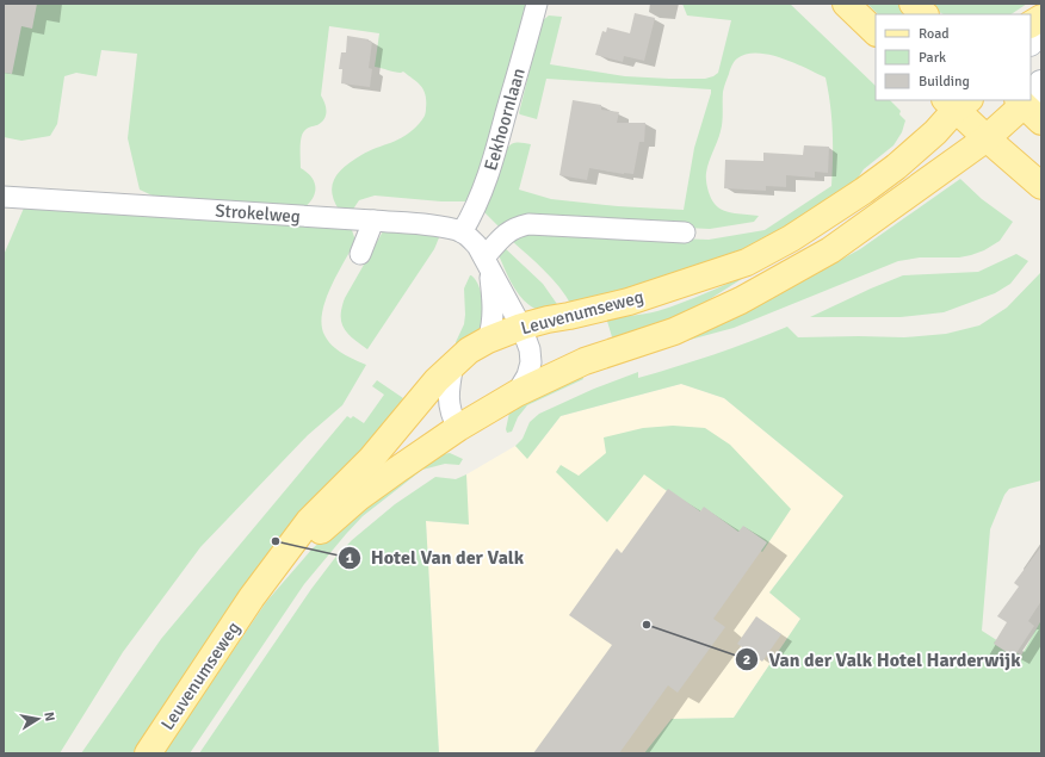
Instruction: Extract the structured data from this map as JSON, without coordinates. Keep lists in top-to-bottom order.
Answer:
{
  "streets": {
    "main road": ["Leuvenumseweg"],
    "street": ["Eekhoornlaan", "Strokelweg"]
  },
  "crossings": [
    ["Eekhoornlaan", "Strokelweg"]
  ],
  "places": ["Hotel Van der Valk", "Van der Valk Hotel Harderwijk"],
  "legend": ["Road", "Park", "Building"],
  "north": "right"
}
